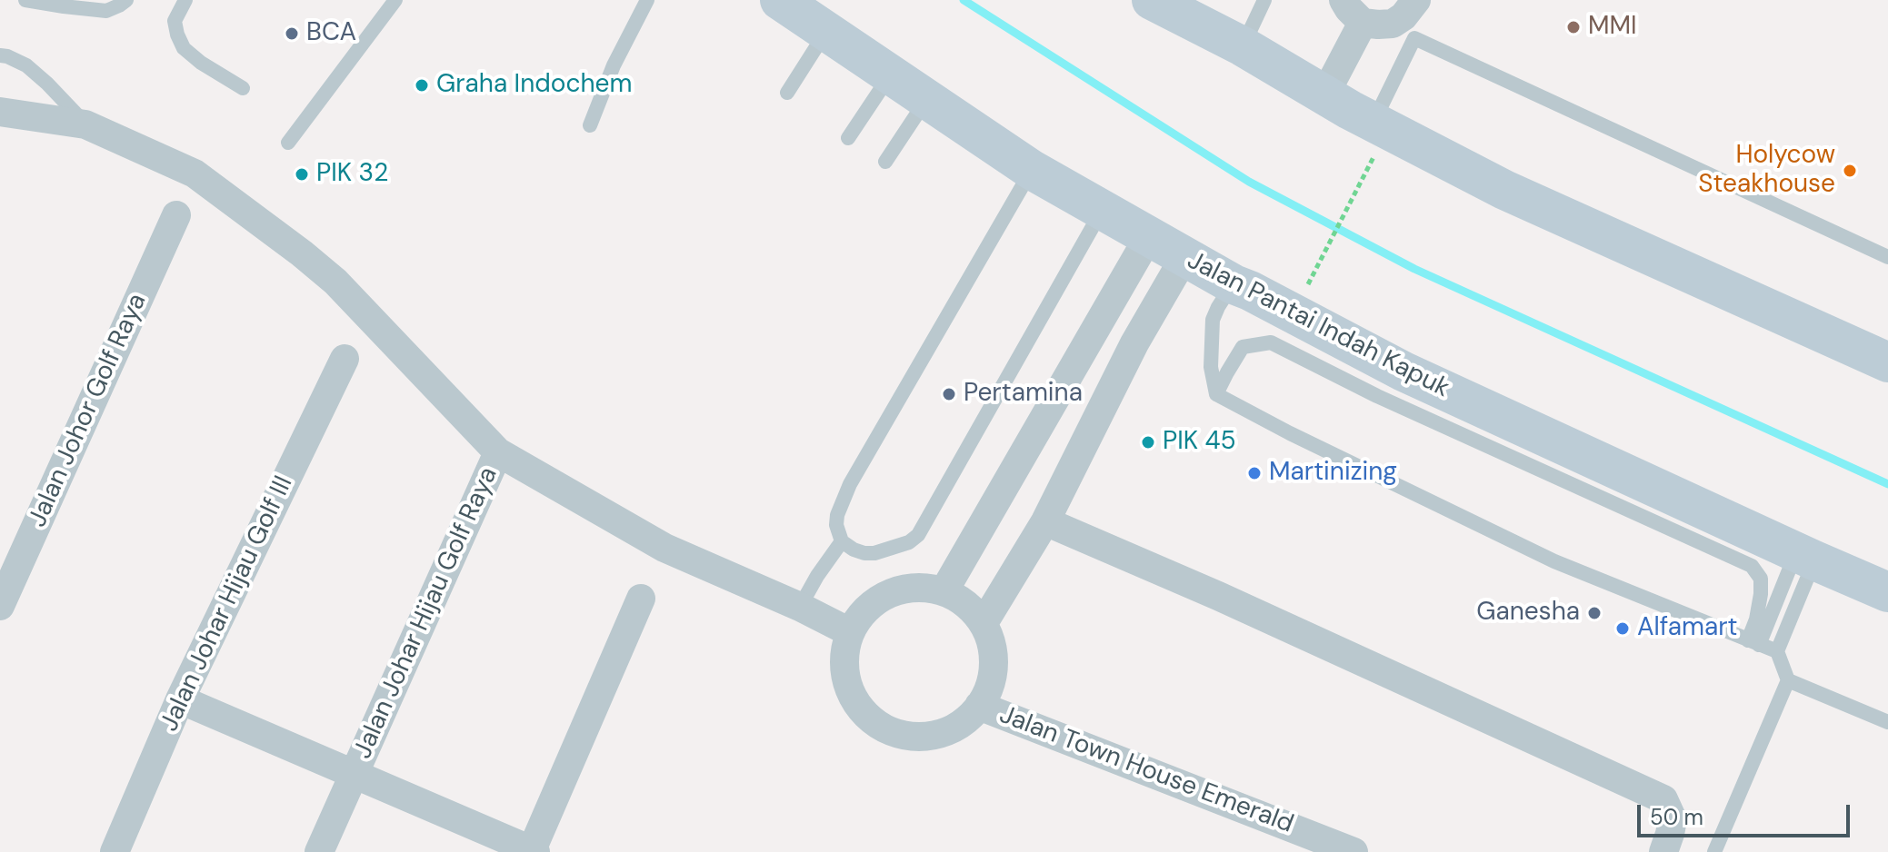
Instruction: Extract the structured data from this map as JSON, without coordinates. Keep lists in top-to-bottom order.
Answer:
{
  "streets": {
    "main road": ["Jalan Pantai Indah Kapuk"],
    "street": [
      "Jalan Johor Golf Raya",
      "Jalan Johar Hijau Golf III",
      "Jalan Johar Hijau Golf Raya",
      "Jalan Town House Emerald"
    ]
  },
  "crossings": [
    ["Jalan Johar Hijau Golf III", "Jalan Johar Hijau Golf Raya"]
  ],
  "places": [
    "MMI",
    "BCA",
    "Graha Indochem",
    "Holycow Steakhouse",
    "PIK 32",
    "Pertamina",
    "PIK 45",
    "Martinizing",
    "Ganesha",
    "Alfamart"
  ],
  "scale_bar": "50 m"
}
